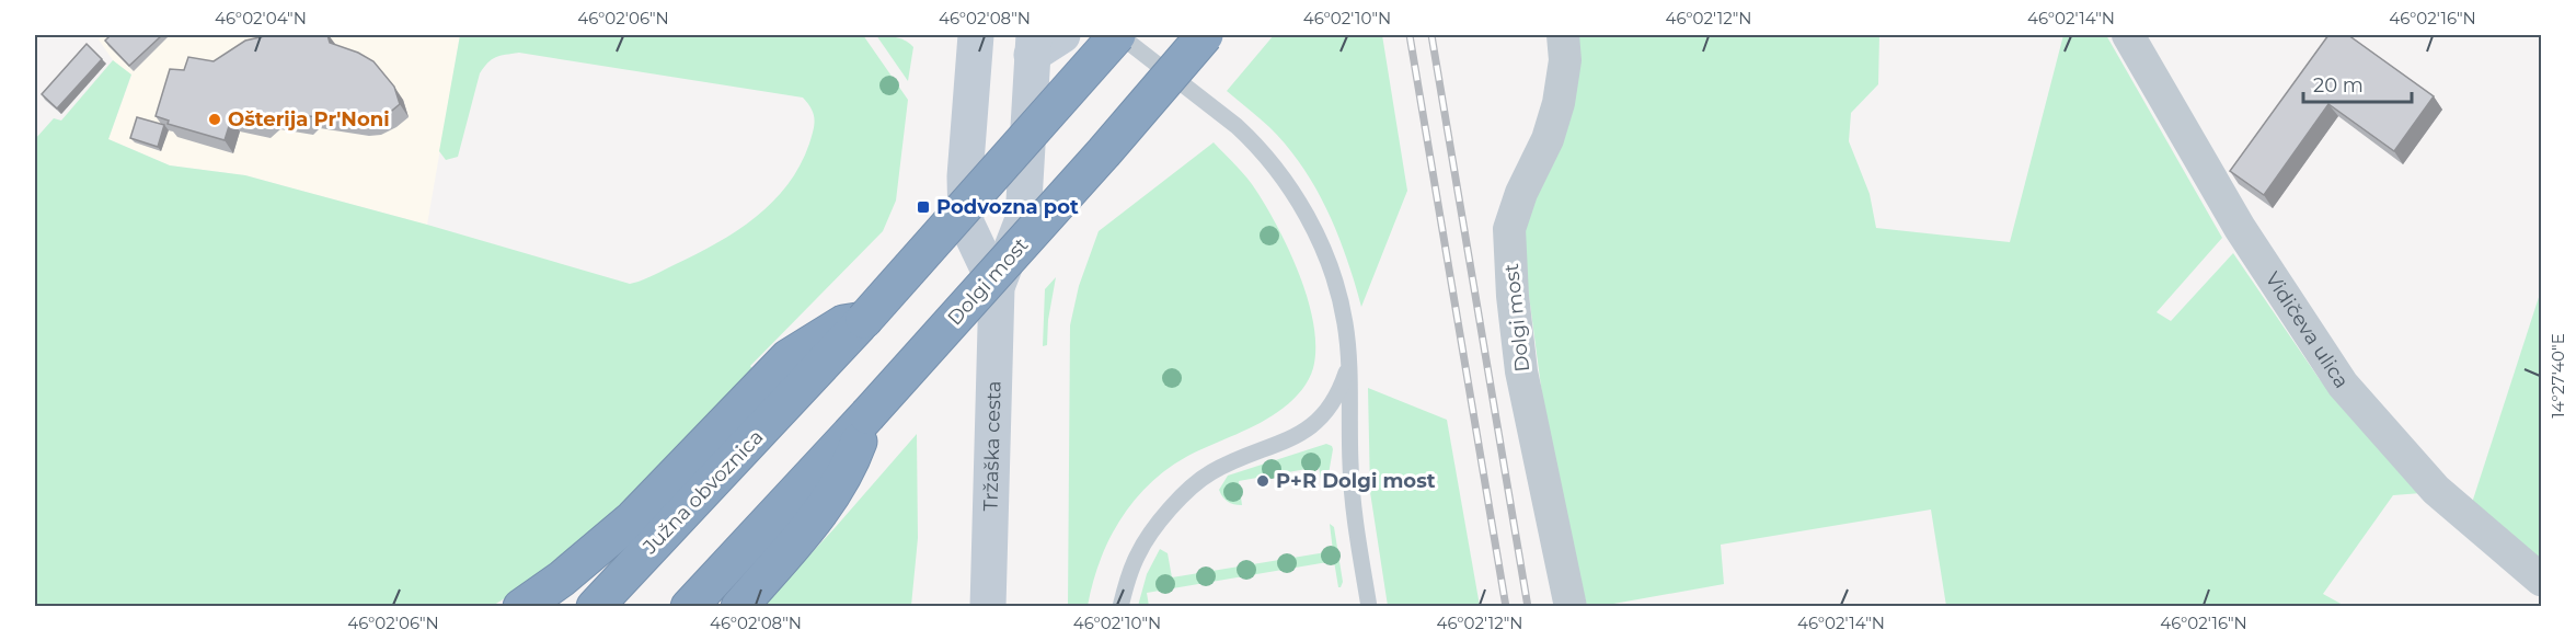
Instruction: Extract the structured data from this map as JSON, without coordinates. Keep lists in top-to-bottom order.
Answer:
{
  "streets": {
    "highway": ["Dolgi most", "Južna obvoznica"],
    "main road": ["Tržaška cesta"],
    "street": ["Vidičeva ulica"]
  },
  "places": {
    "other": ["Ošterija Pr'Noni", "P+R Dolgi most"],
    "transit": ["Podvozna pot"]
  },
  "scale_bar": "20 m",
  "coordinates": [
    "46°02'04\"N",
    "46°02'06\"N",
    "46°02'08\"N",
    "46°02'10\"N",
    "46°02'12\"N",
    "46°02'14\"N",
    "46°02'16\"N",
    "14°27'40\"E"
  ]
}
